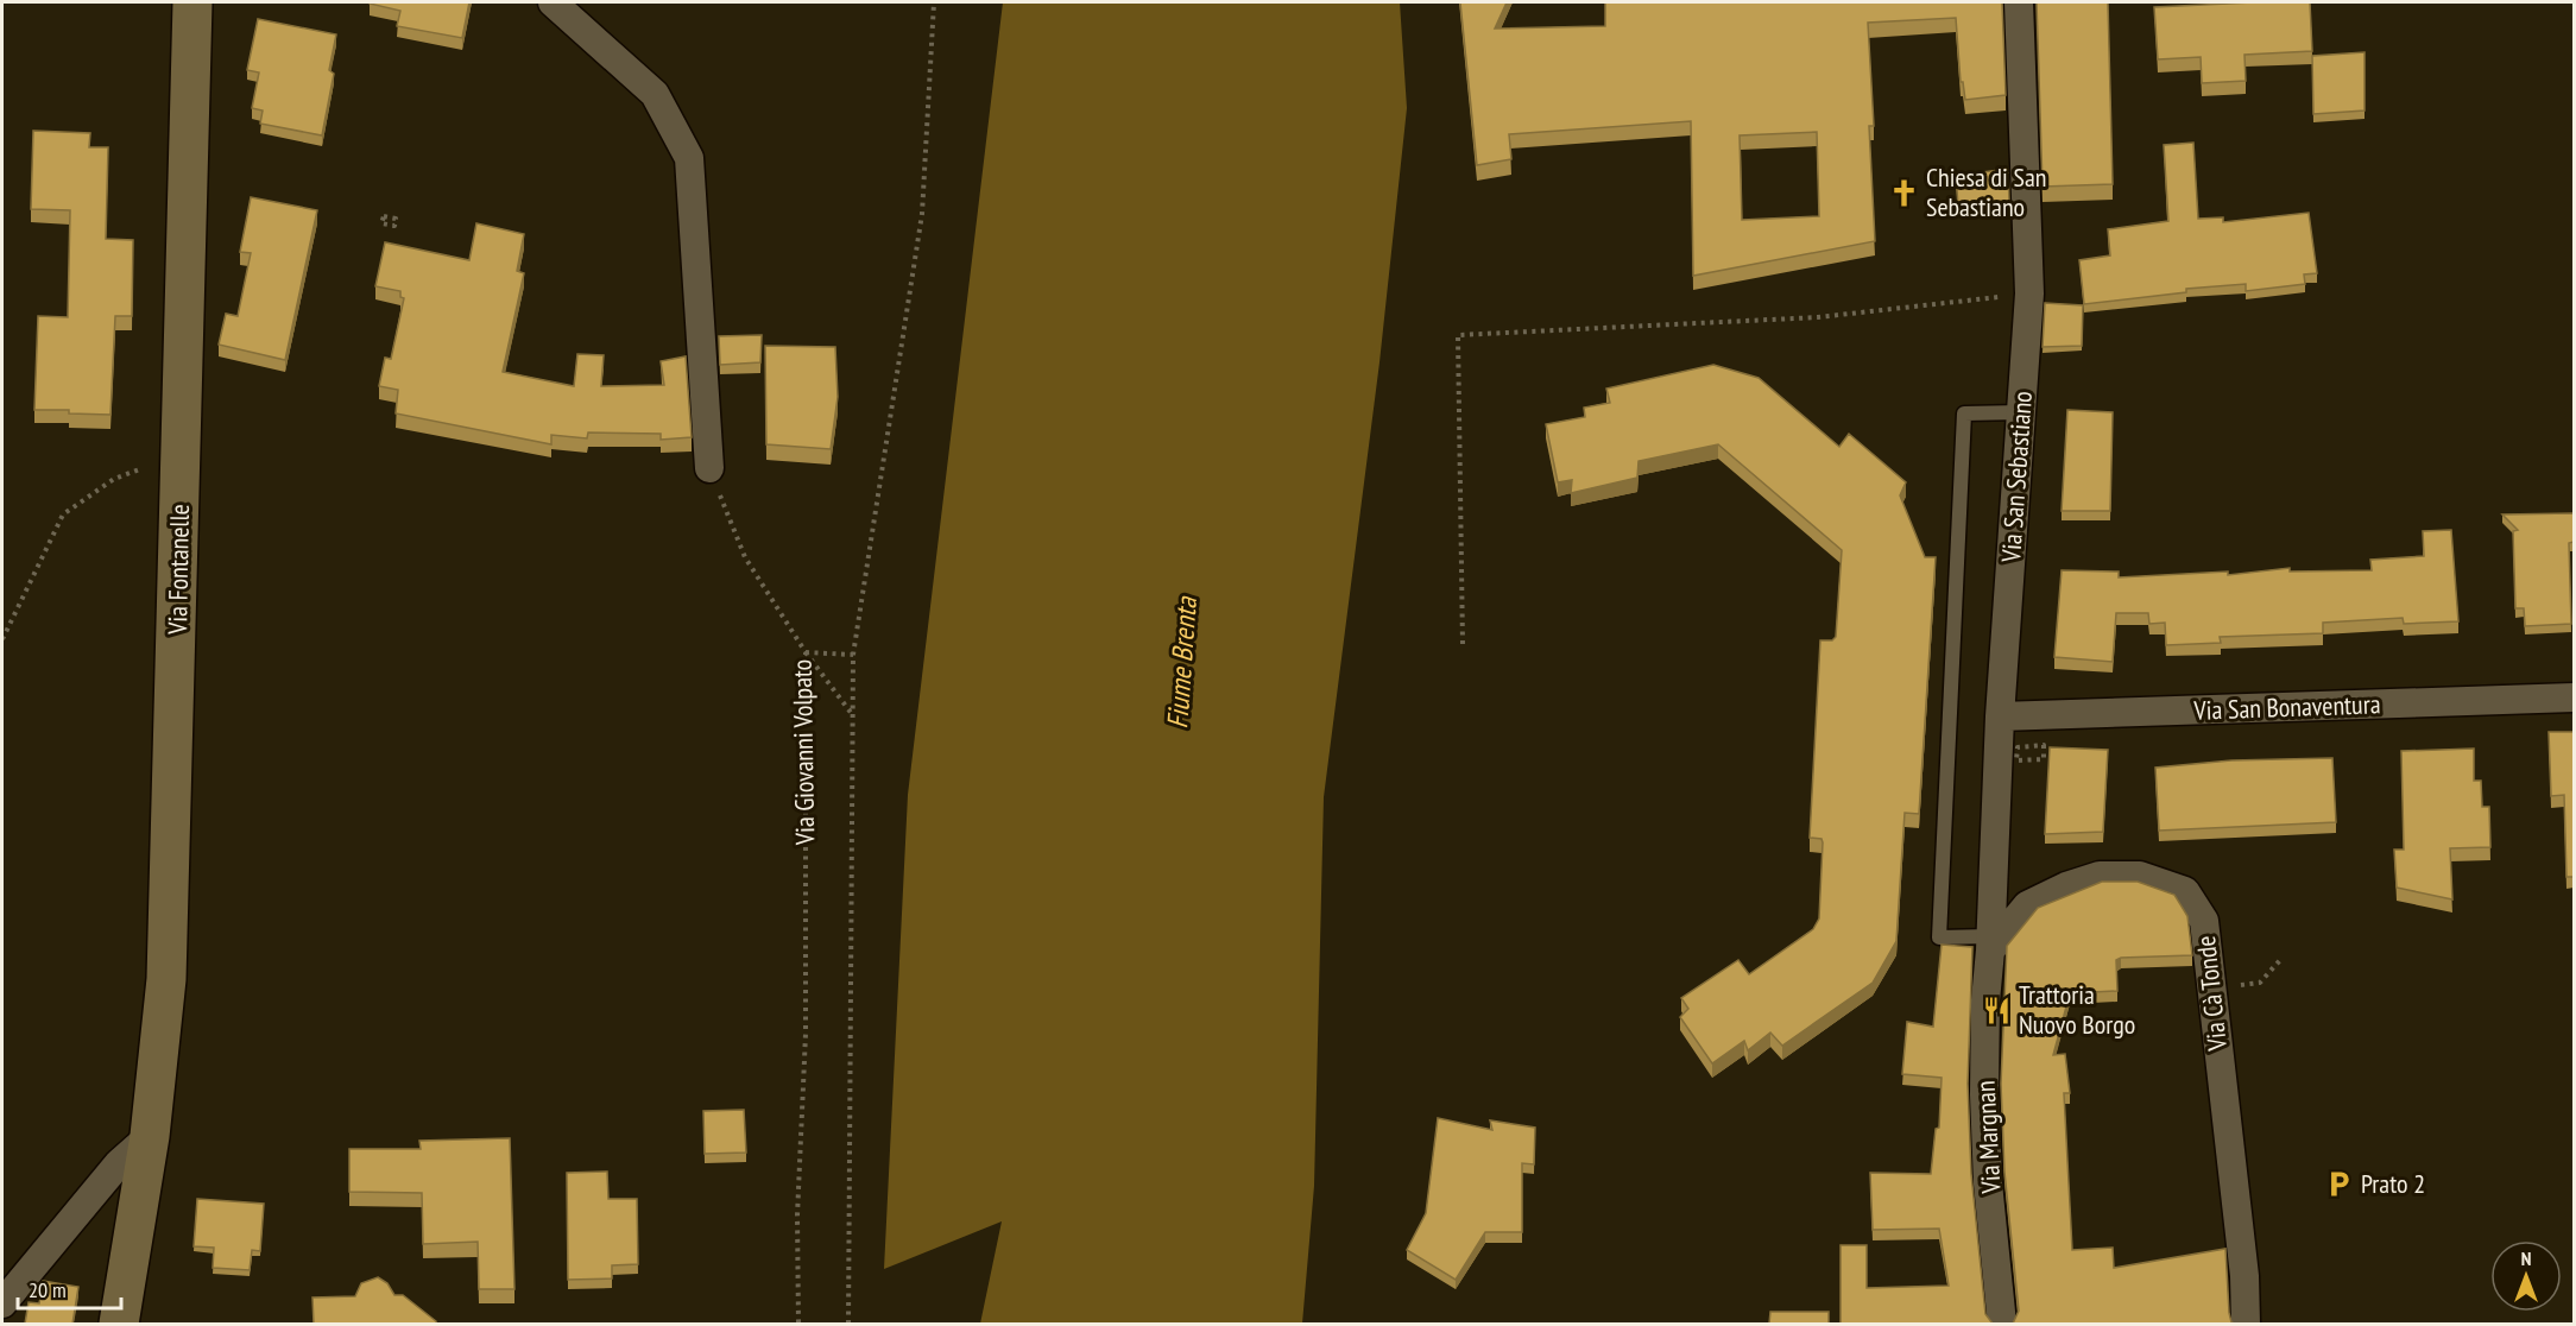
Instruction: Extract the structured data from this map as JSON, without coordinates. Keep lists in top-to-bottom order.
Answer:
{
  "streets": {
    "street": [
      "Via San Sebastiano",
      "Via Fontanelle",
      "Via San Bonaventura",
      "Via Cà Tonde",
      "Via Margnan"
    ],
    "path": ["Via Giovanni Volpato"]
  },
  "crossings": [
    ["Via San Sebastiano", "Via San Bonaventura"],
    ["Via San Sebastiano", "Via Cà Tonde"],
    ["Via San Sebastiano", "Via Margnan"],
    ["Via Cà Tonde", "Via Margnan"]
  ],
  "water": ["Fiume Brenta"],
  "places": {
    "church": ["Chiesa di San Sebastiano"],
    "restaurant": ["Trattoria Nuovo Borgo"],
    "parking": ["Prato 2"]
  },
  "scale_bar": "20 m",
  "north": "top"
}
